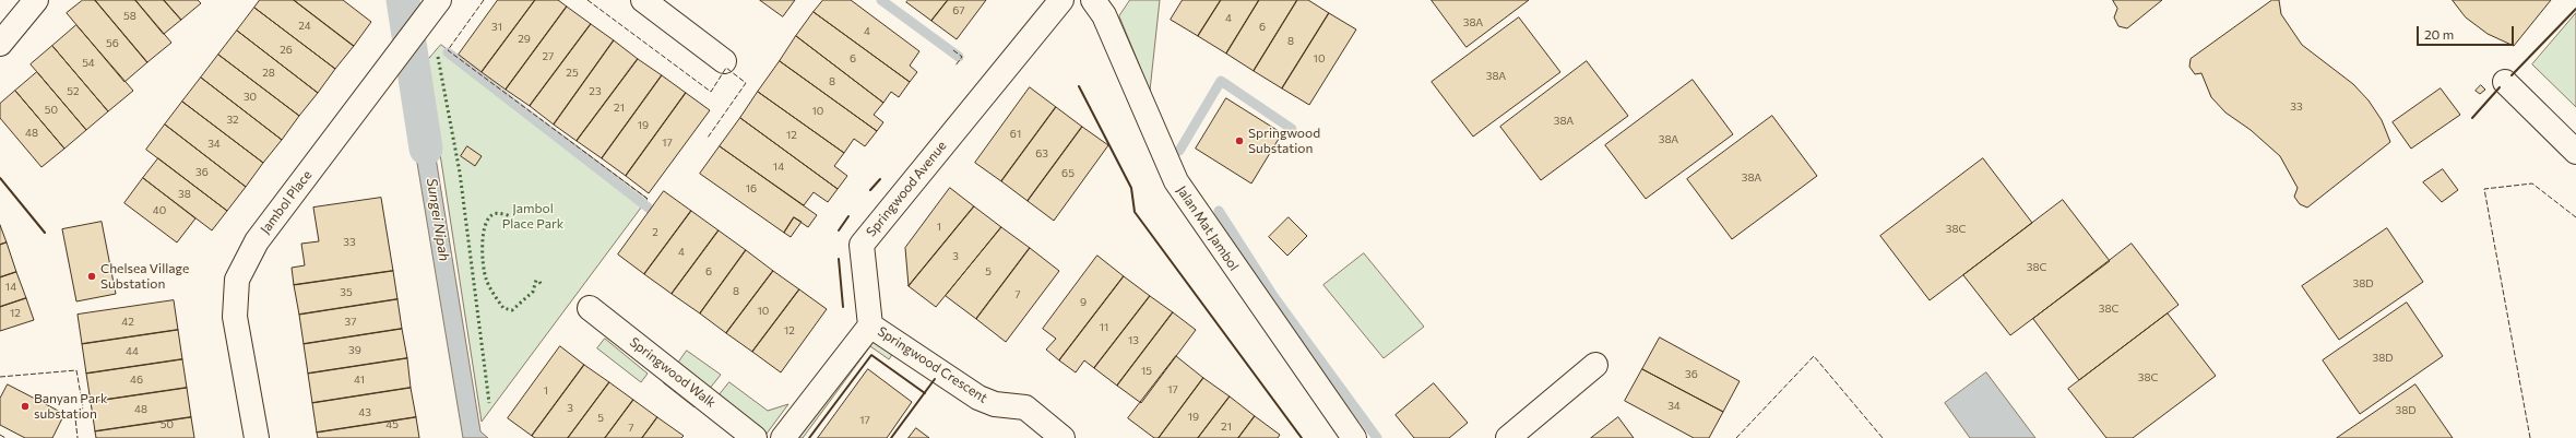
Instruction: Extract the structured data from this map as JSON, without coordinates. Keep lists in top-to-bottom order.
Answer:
{
  "streets": {
    "street": [
      "Springwood Avenue",
      "Jambol Place",
      "Jalan Mat Jambol",
      "Springwood Crescent",
      "Springwood Walk"
    ]
  },
  "crossings": [
    ["Springwood Avenue", "Springwood Crescent"]
  ],
  "water": ["Sungei Nipah"],
  "parks": ["Jambol Place Park"],
  "places": ["Springwood Substation", "Chelsea Village Substation", "Banyan Park substation"],
  "house_numbers": [
    "67",
    "58",
    "4",
    "38A",
    "24",
    "31",
    "6",
    "4",
    "29",
    "8",
    "56",
    "26",
    "27",
    "6",
    "10",
    "54",
    "28",
    "25",
    "38A",
    "8",
    "52",
    "23",
    "30",
    "33",
    "21",
    "50",
    "10",
    "32",
    "38A",
    "19",
    "48",
    "61",
    "12",
    "38A",
    "17",
    "34",
    "63",
    "14",
    "36",
    "65",
    "38A",
    "16",
    "38",
    "40",
    "1",
    "38C",
    "2",
    "33",
    "4",
    "3",
    "38C",
    "6",
    "5",
    "38D",
    "14",
    "8",
    "35",
    "7",
    "9",
    "38C",
    "10",
    "12",
    "42",
    "37",
    "11",
    "12",
    "13",
    "39",
    "44",
    "38D",
    "15",
    "36",
    "38C",
    "46",
    "41",
    "17",
    "1",
    "34",
    "3",
    "48",
    "38D",
    "43",
    "19",
    "5",
    "17",
    "50",
    "45",
    "21",
    "7"
  ],
  "scale_bar": "20 m"
}
